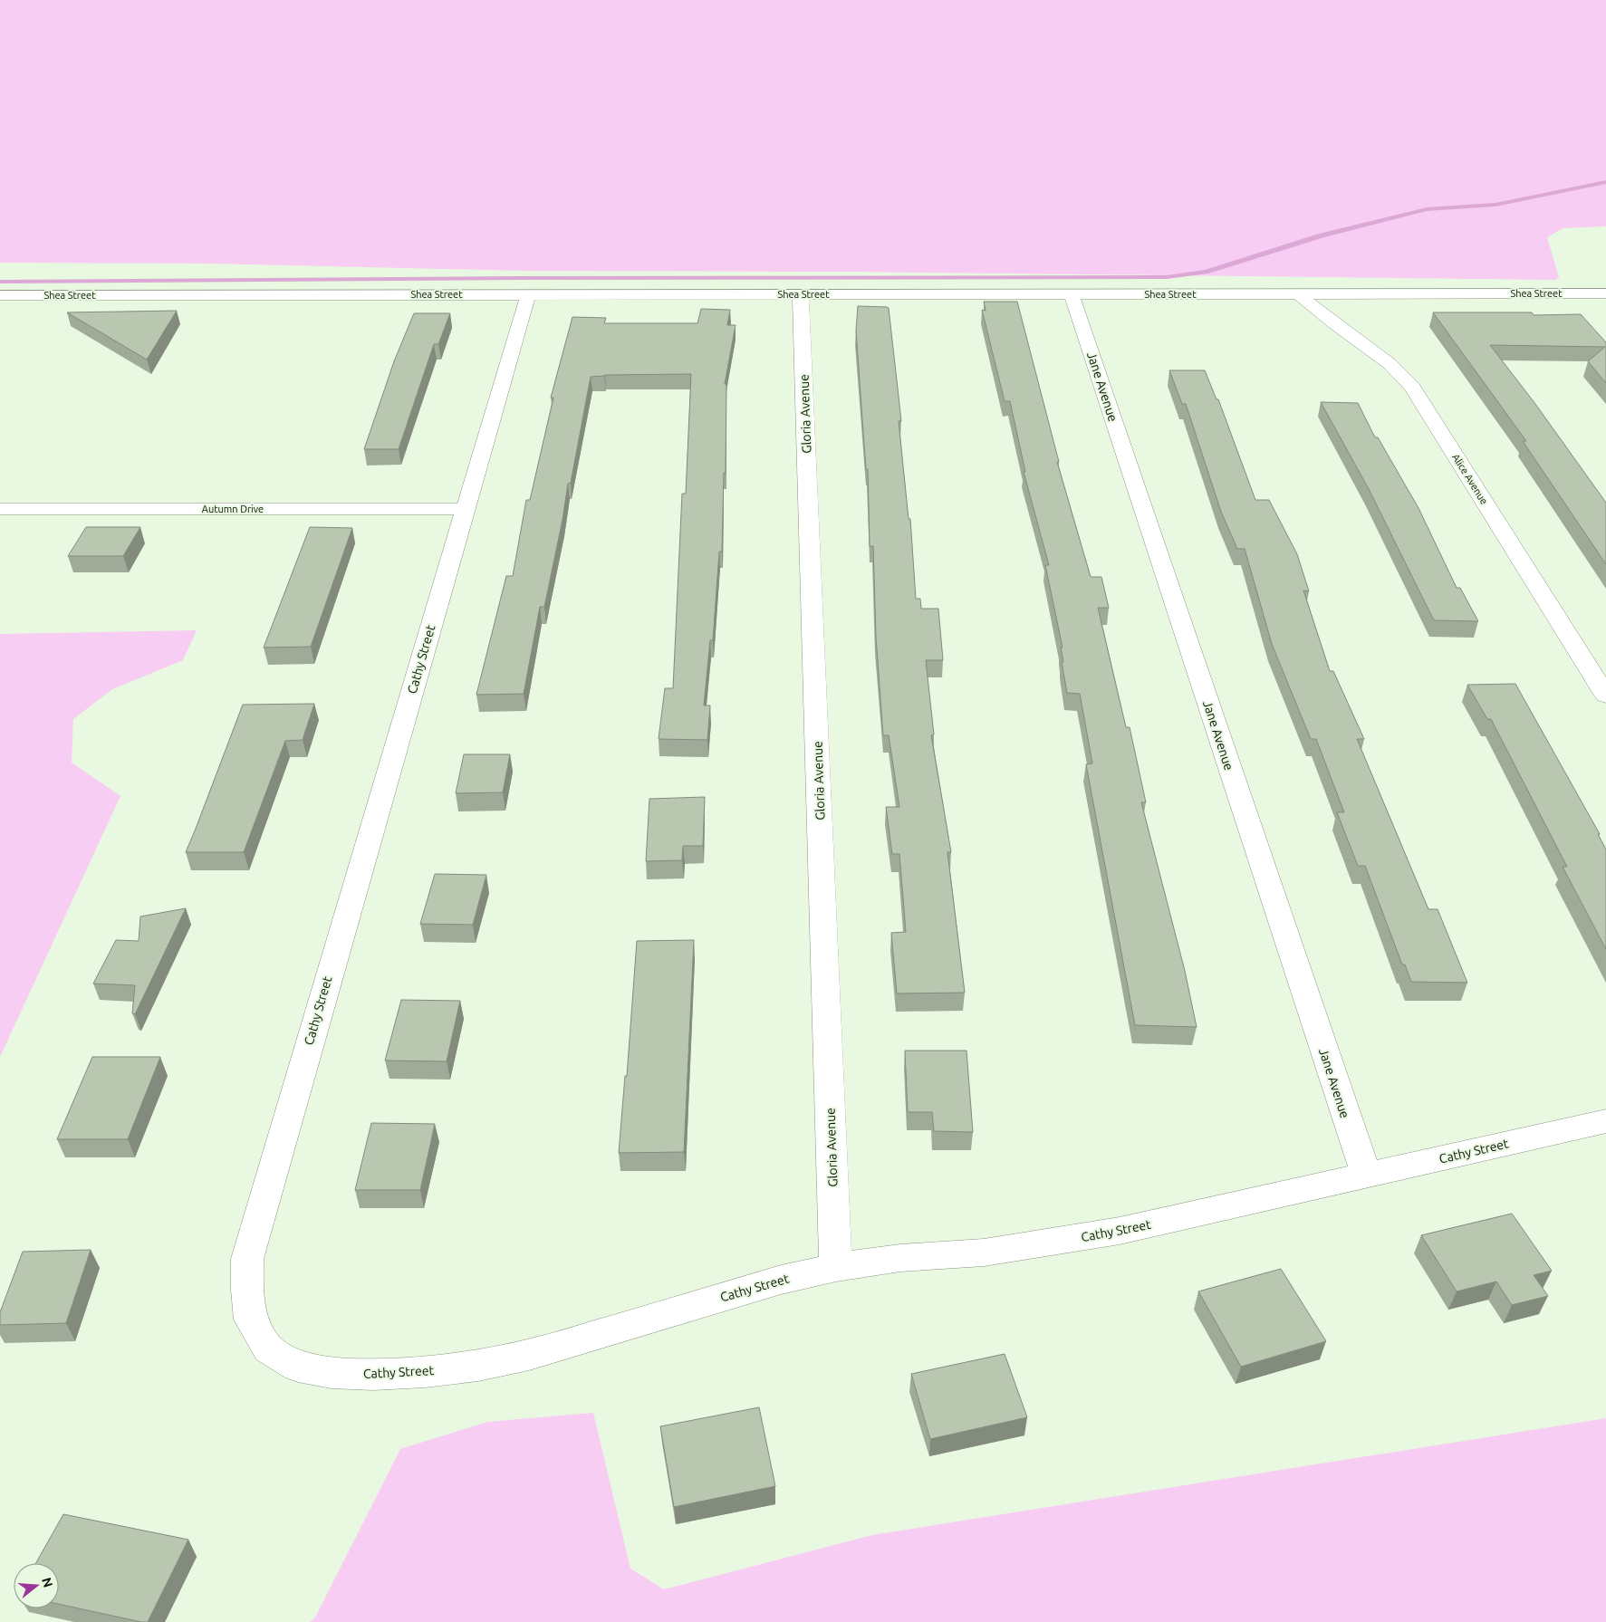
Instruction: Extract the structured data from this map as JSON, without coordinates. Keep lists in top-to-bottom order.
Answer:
{
  "streets": {
    "street": [
      "Shea Street",
      "Jane Avenue",
      "Gloria Avenue",
      "Alice Avenue",
      "Autumn Drive",
      "Cathy Street"
    ]
  },
  "crossings": [
    ["Shea Street", "Jane Avenue"],
    ["Shea Street", "Gloria Avenue"],
    ["Shea Street", "Alice Avenue"],
    ["Shea Street", "Cathy Street"],
    ["Jane Avenue", "Cathy Street"],
    ["Gloria Avenue", "Cathy Street"],
    ["Autumn Drive", "Cathy Street"]
  ],
  "north": "right"
}
